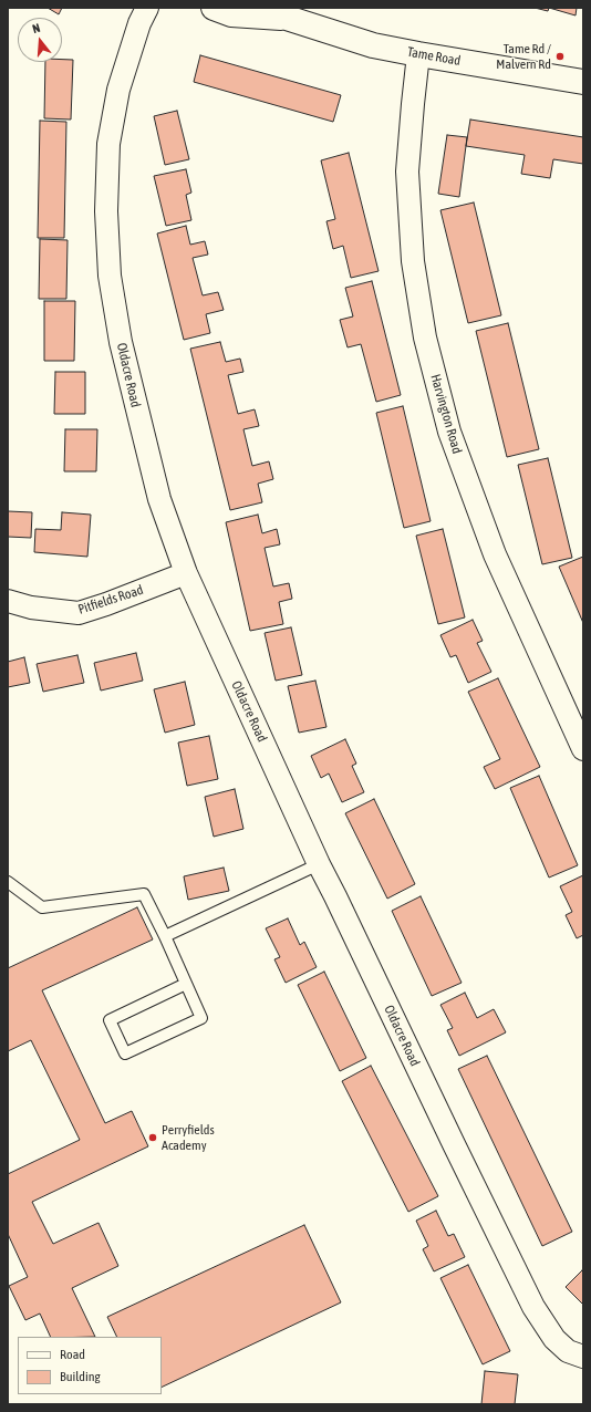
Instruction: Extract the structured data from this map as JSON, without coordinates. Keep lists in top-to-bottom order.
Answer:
{
  "streets": {
    "street": [
      "Tame Road",
      "Oldacre Road",
      "Harvington Road",
      "Pitfields Road"
    ]
  },
  "crossings": [
    ["Tame Road", "Harvington Road"],
    ["Oldacre Road", "Pitfields Road"]
  ],
  "places": ["Tame Rd / Malvern Rd", "Perryfields Academy"],
  "legend": ["Road", "Building"],
  "north": "top"
}
